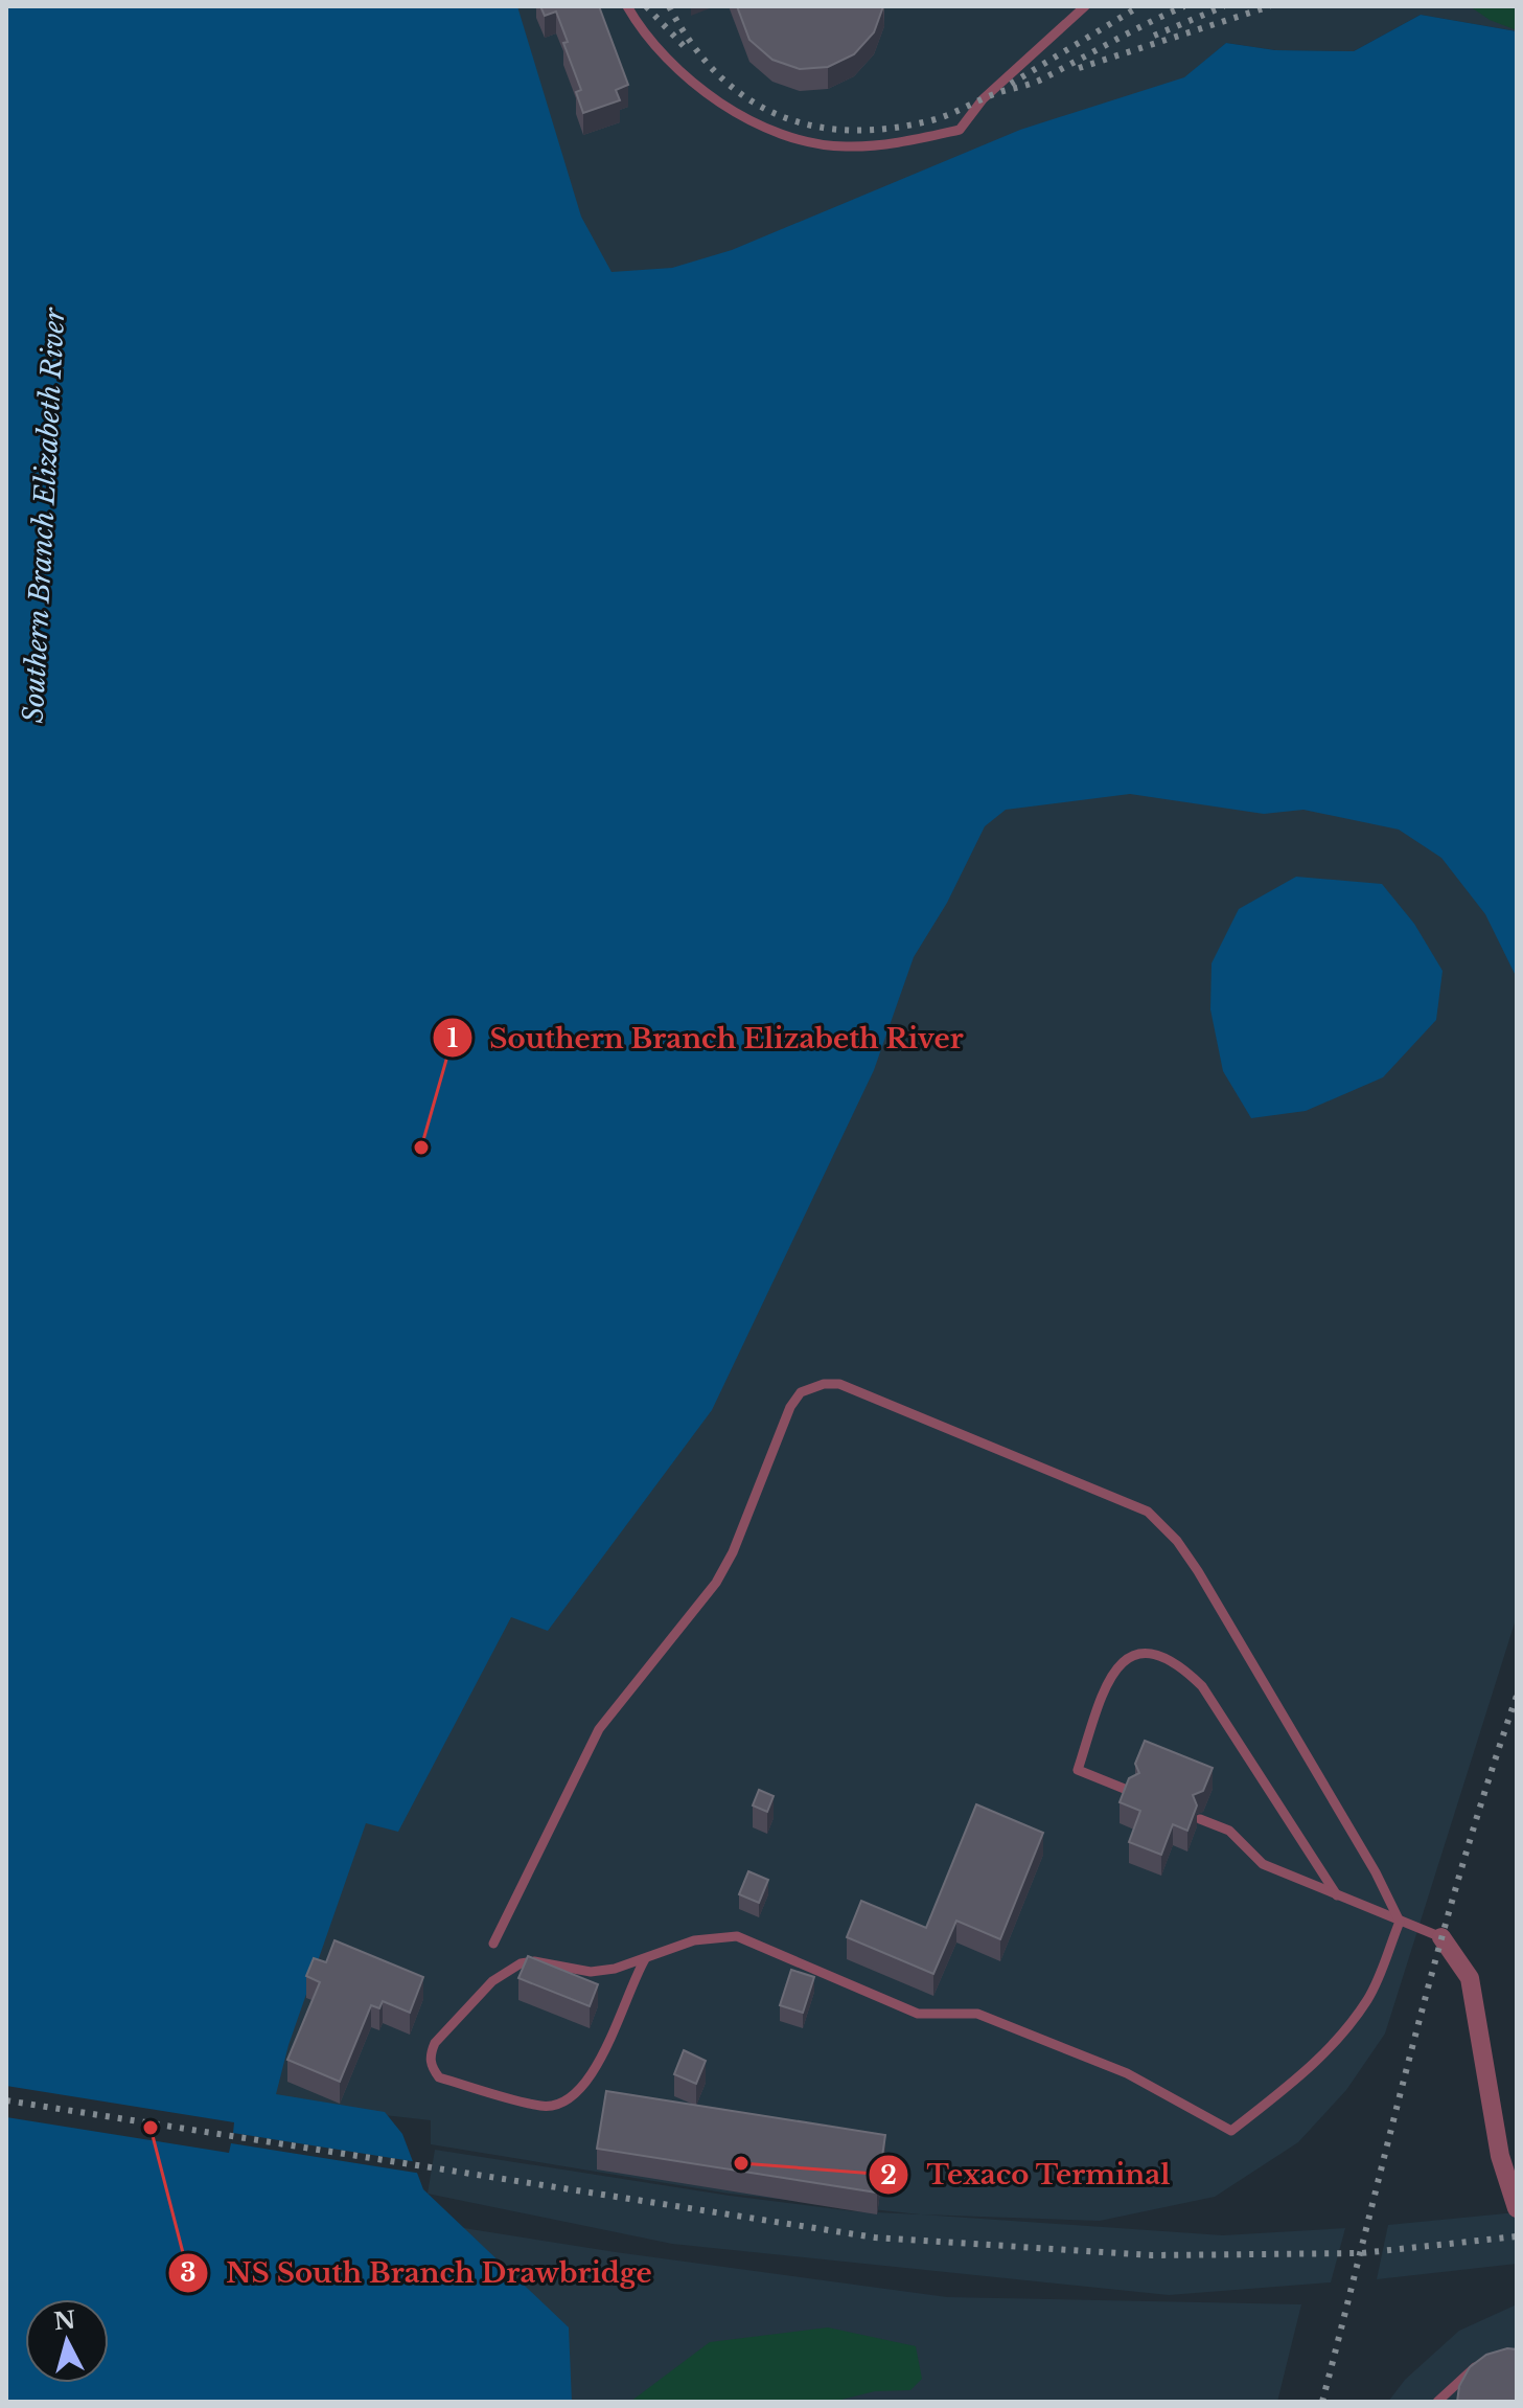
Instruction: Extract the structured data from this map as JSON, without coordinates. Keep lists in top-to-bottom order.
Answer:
{
  "water": ["Southern Branch Elizabeth River"],
  "places": ["Southern Branch Elizabeth River", "NS South Branch Drawbridge", "Texaco Terminal"],
  "north": "top"
}
